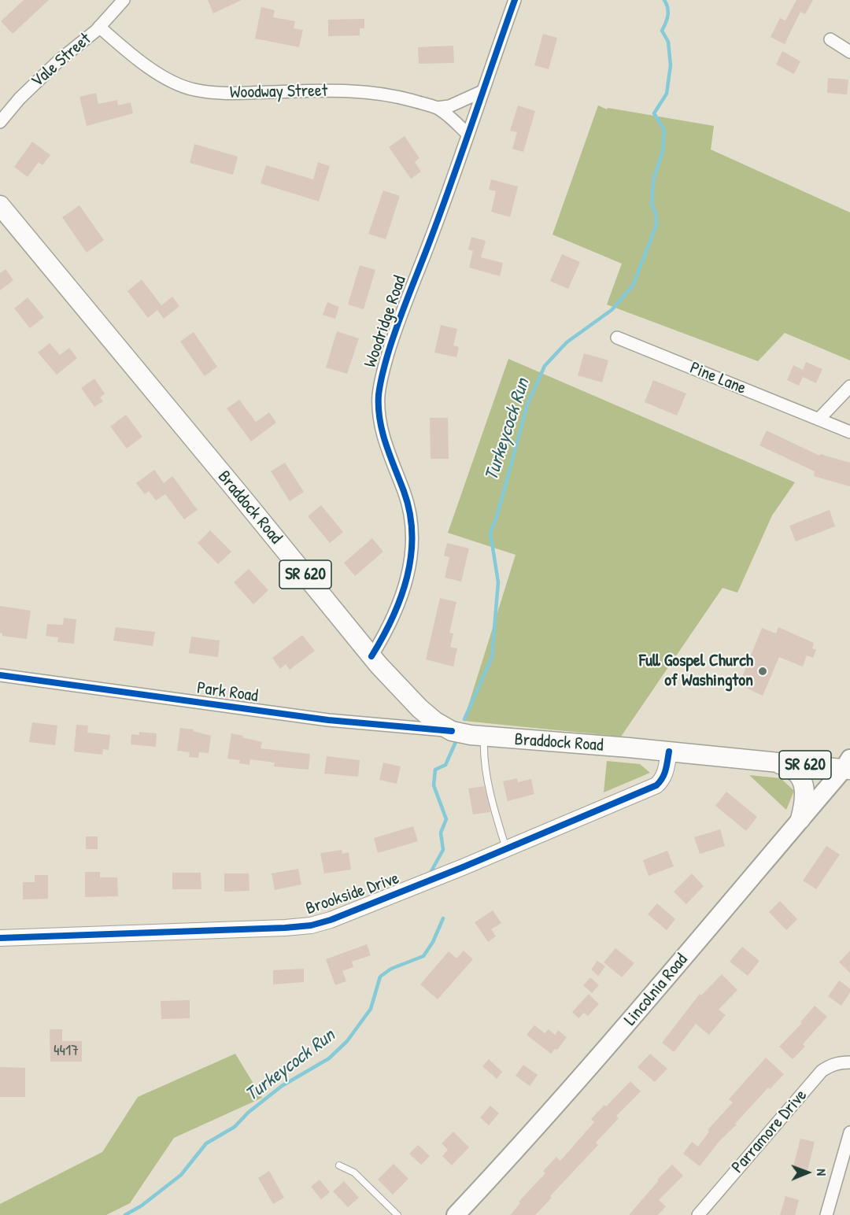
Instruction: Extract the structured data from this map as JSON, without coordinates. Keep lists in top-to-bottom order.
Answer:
{
  "streets": {
    "main road": ["Braddock Road", "SR 620", "Lincolnia Road"],
    "street": [
      "Vale Street",
      "Woodway Street",
      "Woodridge Road",
      "Pine Lane",
      "Park Road",
      "Brookside Drive",
      "Parramore Drive"
    ]
  },
  "crossings": [
    ["Vale Street", "Woodway Street"],
    ["Woodway Street", "Woodridge Road"],
    ["Woodridge Road", "Braddock Road"],
    ["Braddock Road", "Park Road"],
    ["Braddock Road", "Brookside Drive"],
    ["Braddock Road", "Lincolnia Road"]
  ],
  "water": ["Turkeycock Run"],
  "places": ["Full Gospel Church of Washington"],
  "house_numbers": ["4417"],
  "north": "right"
}
